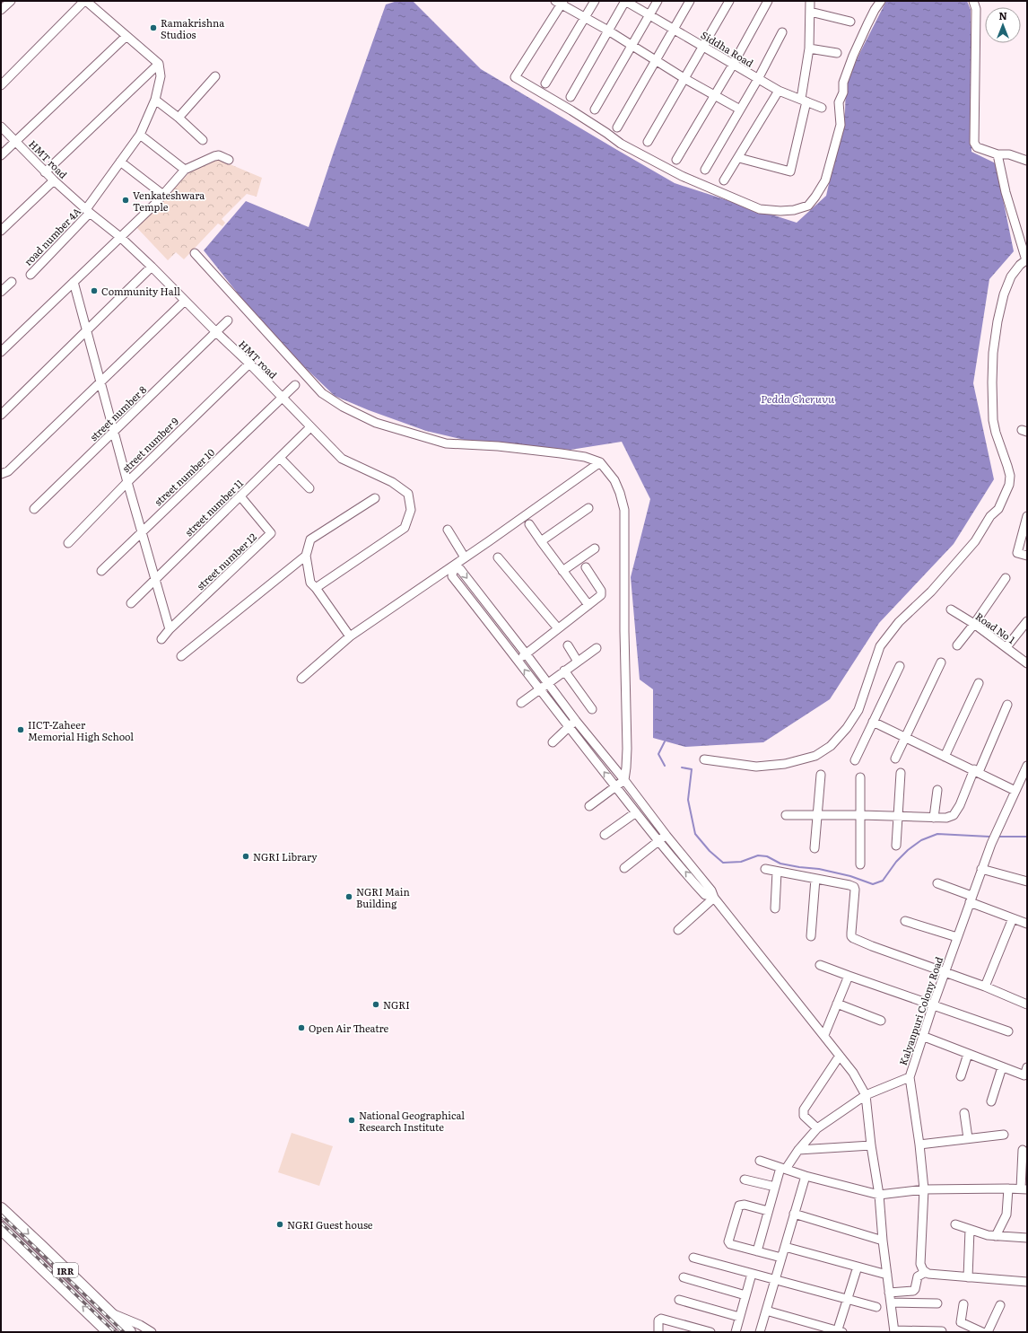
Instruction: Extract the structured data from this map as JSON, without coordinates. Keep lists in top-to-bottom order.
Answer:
{
  "streets": {
    "main road": ["IRR"],
    "street": [
      "Siddha Road",
      "HMT road",
      "road number 4A",
      "street number 8",
      "street number 9",
      "street number 10",
      "street number 11",
      "street number 12",
      "Road No 1",
      "Kalyanpuri Colony Road"
    ]
  },
  "crossings": [
    ["HMT road", "road number 4A"],
    ["HMT road", "street number 8"],
    ["HMT road", "street number 9"],
    ["HMT road", "street number 10"],
    ["HMT road", "street number 11"],
    ["street number 11", "street number 12"]
  ],
  "water": ["Pedda Cheruvu"],
  "places": [
    "Ramakrishna Studios",
    "Venkateshwara Temple",
    "Community Hall",
    "IICT-Zaheer Memorial High School",
    "NGRI Library",
    "NGRI Main Building",
    "NGRI",
    "Open Air Theatre",
    "National Geographical Research Institute",
    "NGRI Guest house"
  ],
  "north": "top"
}
